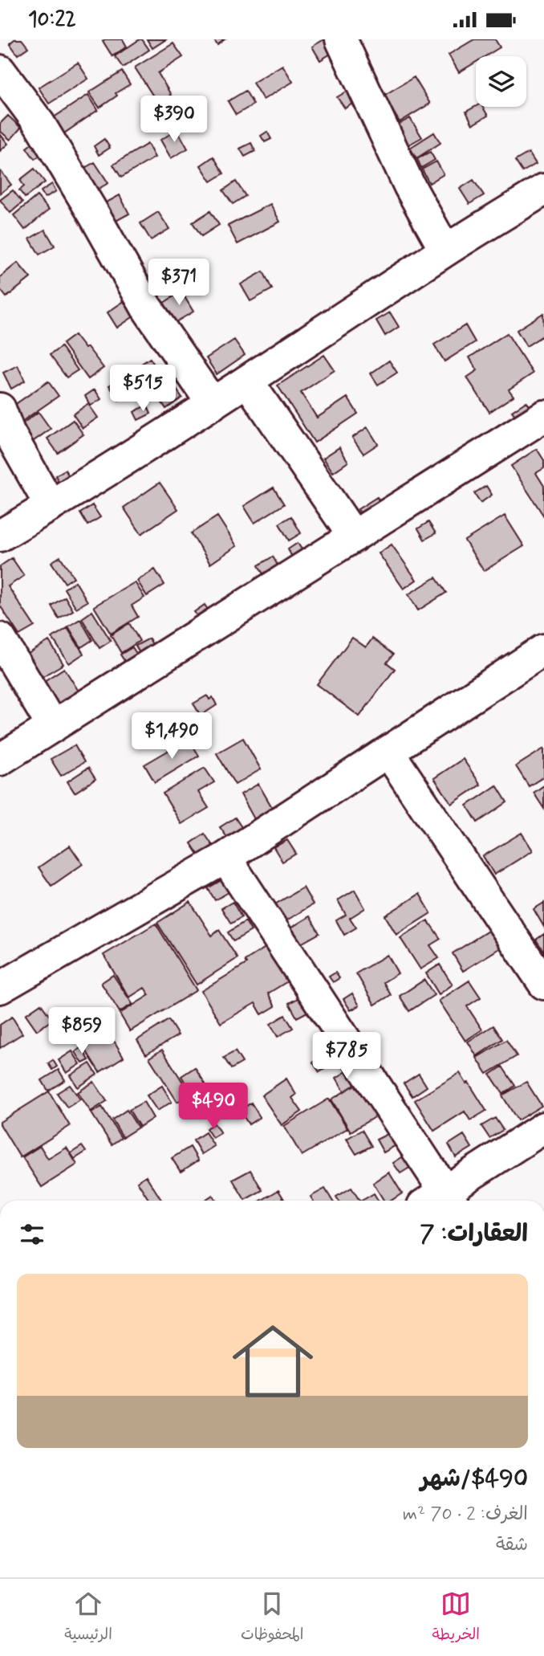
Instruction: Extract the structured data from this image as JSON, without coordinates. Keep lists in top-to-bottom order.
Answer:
{
  "page": {
    "status": "10:22",
    "price": [
      "$390",
      "$371",
      "$515",
      "$1,490",
      "$859",
      "$785",
      "$490"
    ],
    "heading": "العقارات: 7",
    "list": [
      {
        "name": "$490/شهر",
        "note": "الغرف: 2 · 70 m² · شقة"
      }
    ],
    "tabs": ["الخريطة", "المحفوظات", "الرئيسية"]
  }
}
